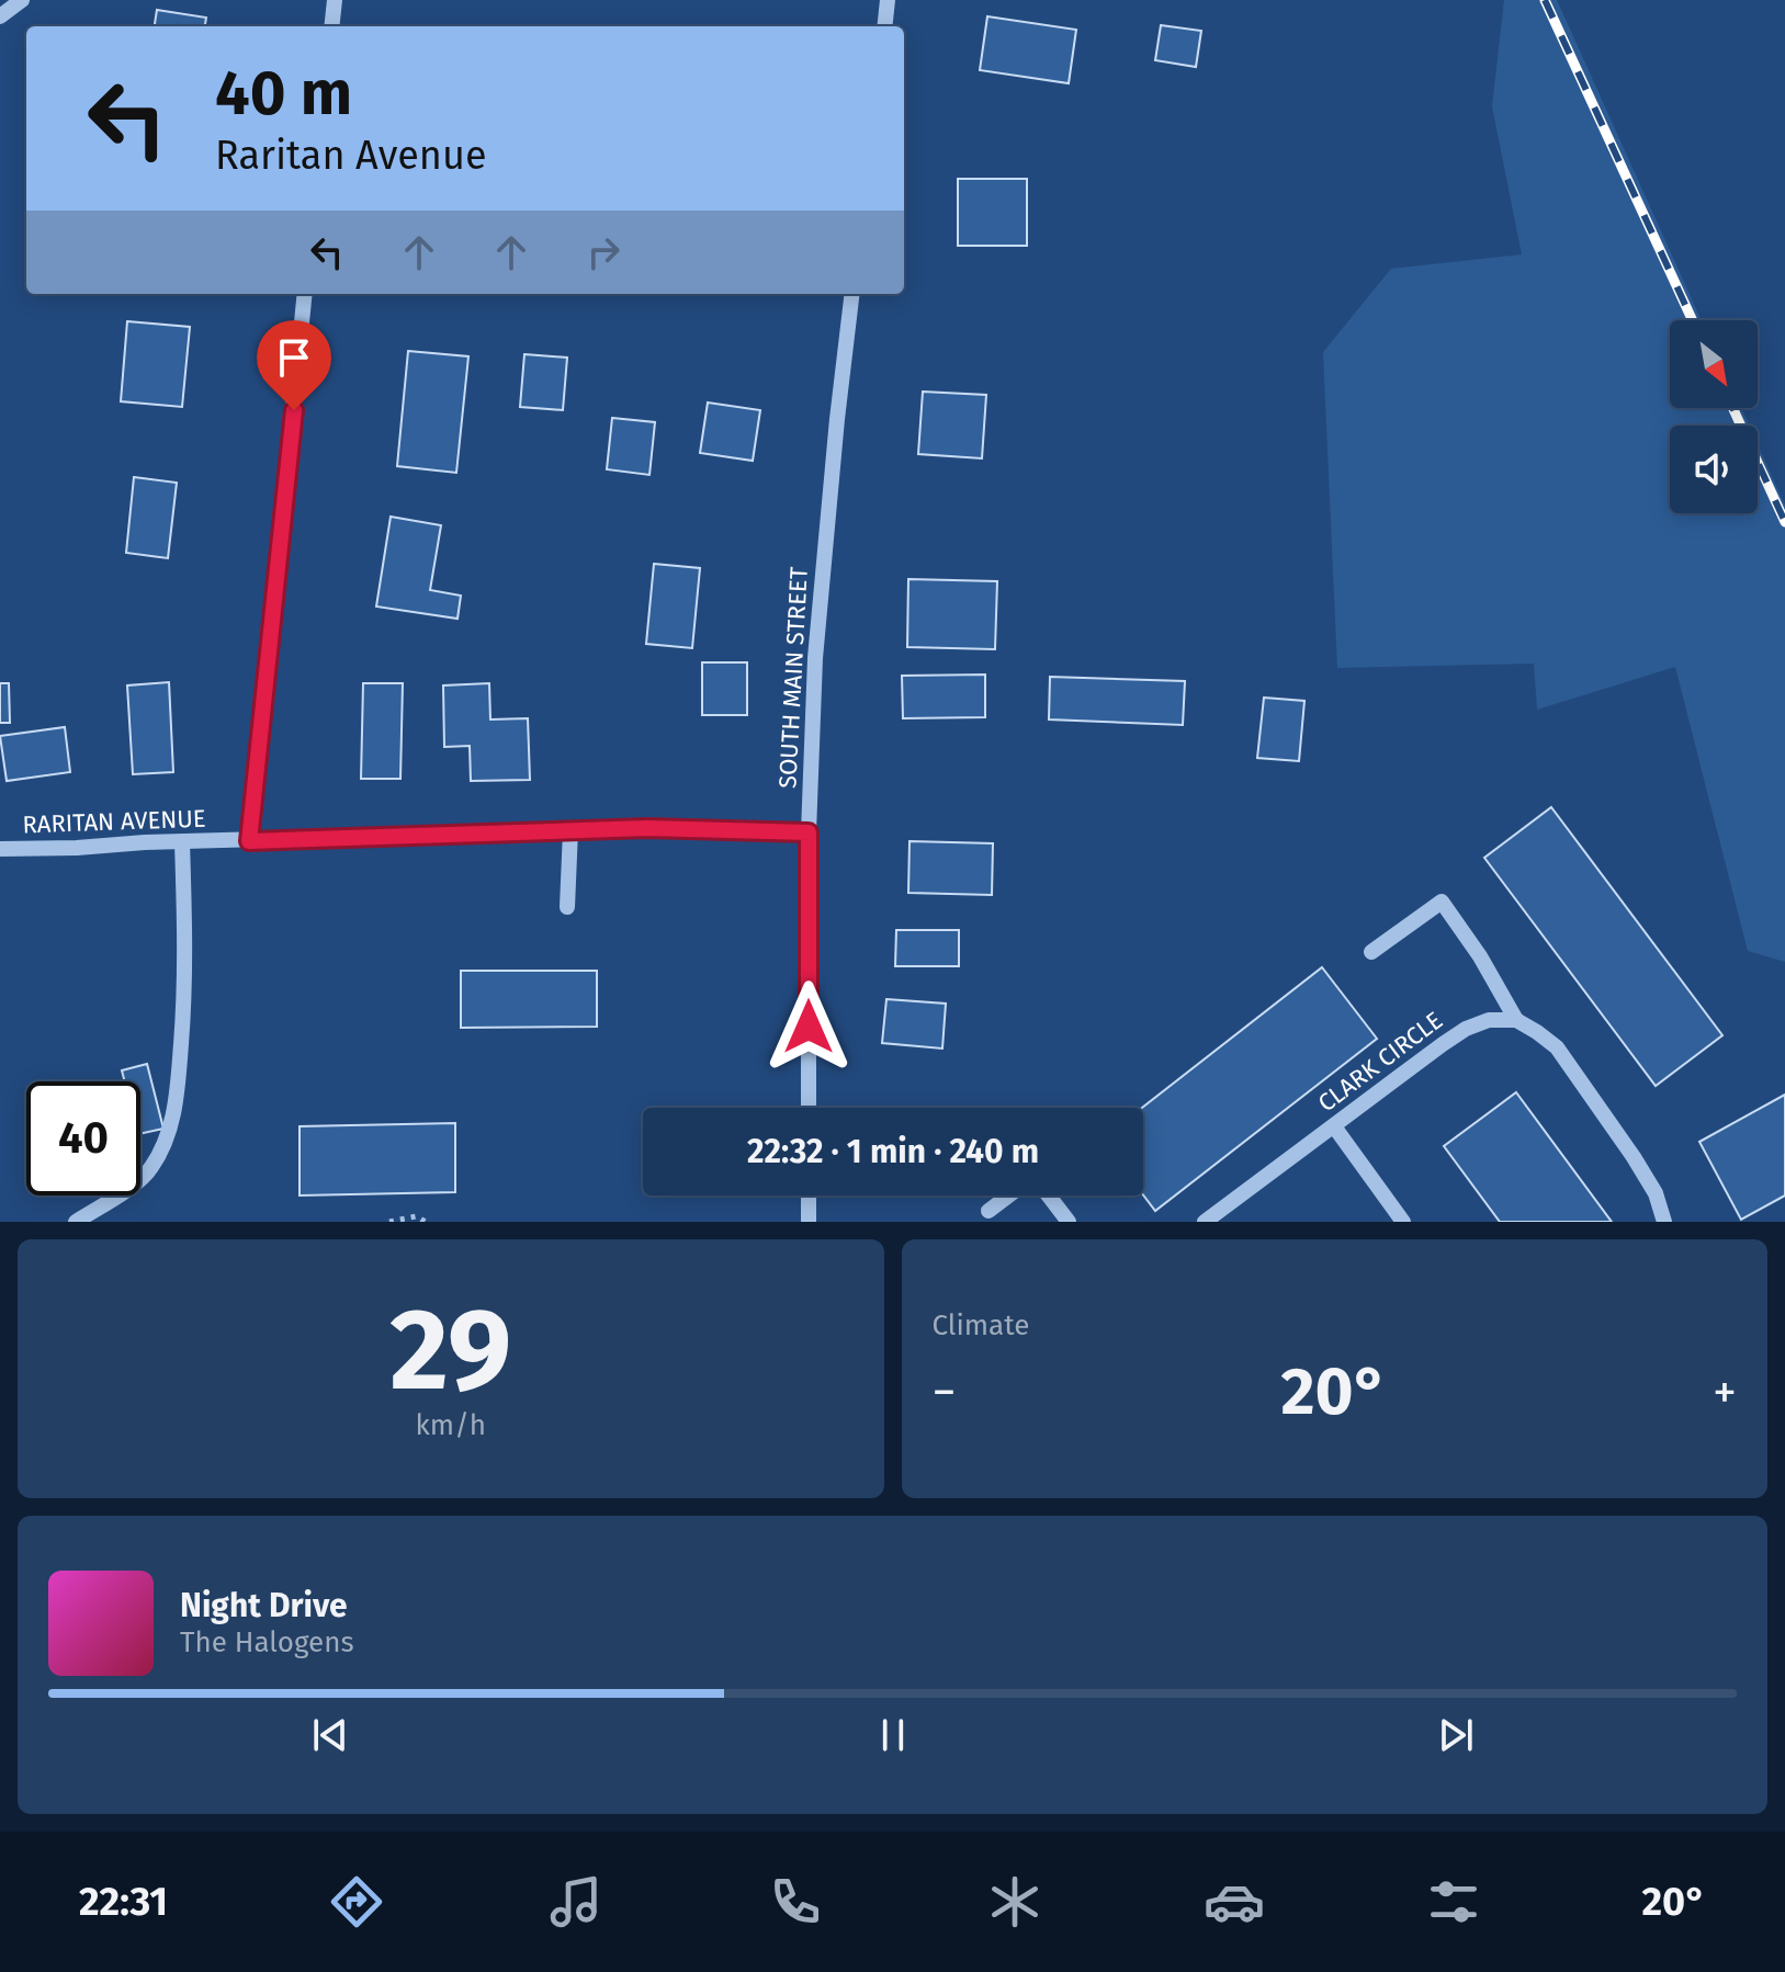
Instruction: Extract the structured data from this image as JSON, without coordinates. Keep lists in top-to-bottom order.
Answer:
{
  "streets": {
    "street": ["SOUTH MAIN STREET", "RARITAN AVENUE", "CLARK CIRCLE"]
  },
  "crossings": [
    ["SOUTH MAIN STREET", "RARITAN AVENUE"]
  ],
  "north": "bottom right",
  "page": {
    "turn": ["40 m", "Raritan Avenue"],
    "limit": "40",
    "trip": "22:32 · 1 min · 240 m",
    "tile": [
      ["29", "km/h"],
      "Climate"
    ],
    "heat": ["−", "20°", "+"],
    "song": ["Night Drive", "The Halogens"],
    "tabs": ["22:31", "20°"]
  }
}
